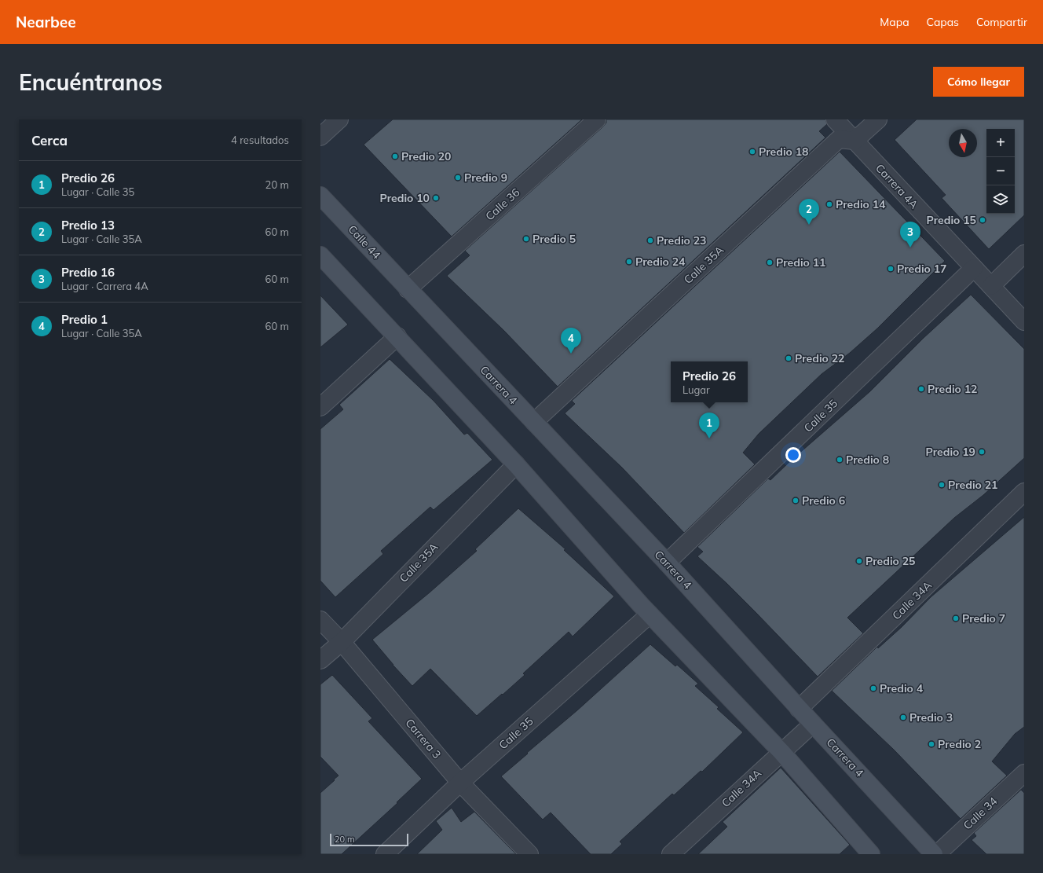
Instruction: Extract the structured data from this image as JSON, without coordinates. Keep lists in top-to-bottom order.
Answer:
{
  "streets": {
    "main road": ["Calle 44", "Carrera 4"],
    "street": [
      "Carrera 4A",
      "Calle 36",
      "Calle 35A",
      "Calle 35",
      "Calle 34A",
      "Carrera 3",
      "Calle 34"
    ]
  },
  "crossings": [
    ["Carrera 4A", "Calle 35A"],
    ["Carrera 4A", "Calle 35"],
    ["Calle 36", "Calle 44"],
    ["Calle 36", "Carrera 4"],
    ["Calle 44", "Carrera 4"],
    ["Calle 35A", "Carrera 4"],
    ["Calle 35A", "Carrera 3"],
    ["Carrera 4", "Calle 35"],
    ["Carrera 4", "Calle 34A"],
    ["Calle 35", "Carrera 3"]
  ],
  "places": [
    "Predio 18",
    "Predio 20",
    "Predio 9",
    "Predio 10",
    "Predio 14",
    "Predio 15",
    "Predio 5",
    "Predio 23",
    "Predio 24",
    "Predio 11",
    "Predio 17",
    "Predio 22",
    "Predio 12",
    "Predio 19",
    "Predio 8",
    "Predio 21",
    "Predio 6",
    "Predio 25",
    "Predio 7",
    "Predio 4",
    "Predio 3",
    "Predio 2"
  ],
  "scale_bar": "20 m",
  "north": "bottom",
  "page": {
    "header": "Nearbee",
    "nav": ["Mapa", "Capas", "Compartir"],
    "buttons": "Cómo llegar",
    "title": "Encuéntranos",
    "heading": ["Cerca", "4 resultados"],
    "map_buttons": ["+", "−"],
    "list": [
      {
        "mark": "1",
        "name": "Predio 26",
        "note": "Lugar · Calle 35",
        "value": "20 m"
      },
      {
        "mark": "2",
        "name": "Predio 13",
        "note": "Lugar · Calle 35A",
        "value": "60 m"
      },
      {
        "mark": "3",
        "name": "Predio 16",
        "note": "Lugar · Carrera 4A",
        "value": "60 m"
      },
      {
        "mark": "4",
        "name": "Predio 1",
        "note": "Lugar · Calle 35A",
        "value": "60 m"
      }
    ],
    "pins": [
      "2",
      "3",
      "4",
      "1"
    ],
    "popup": ["Predio 26", "Lugar"],
    "scale": "20 m"
  }
}
